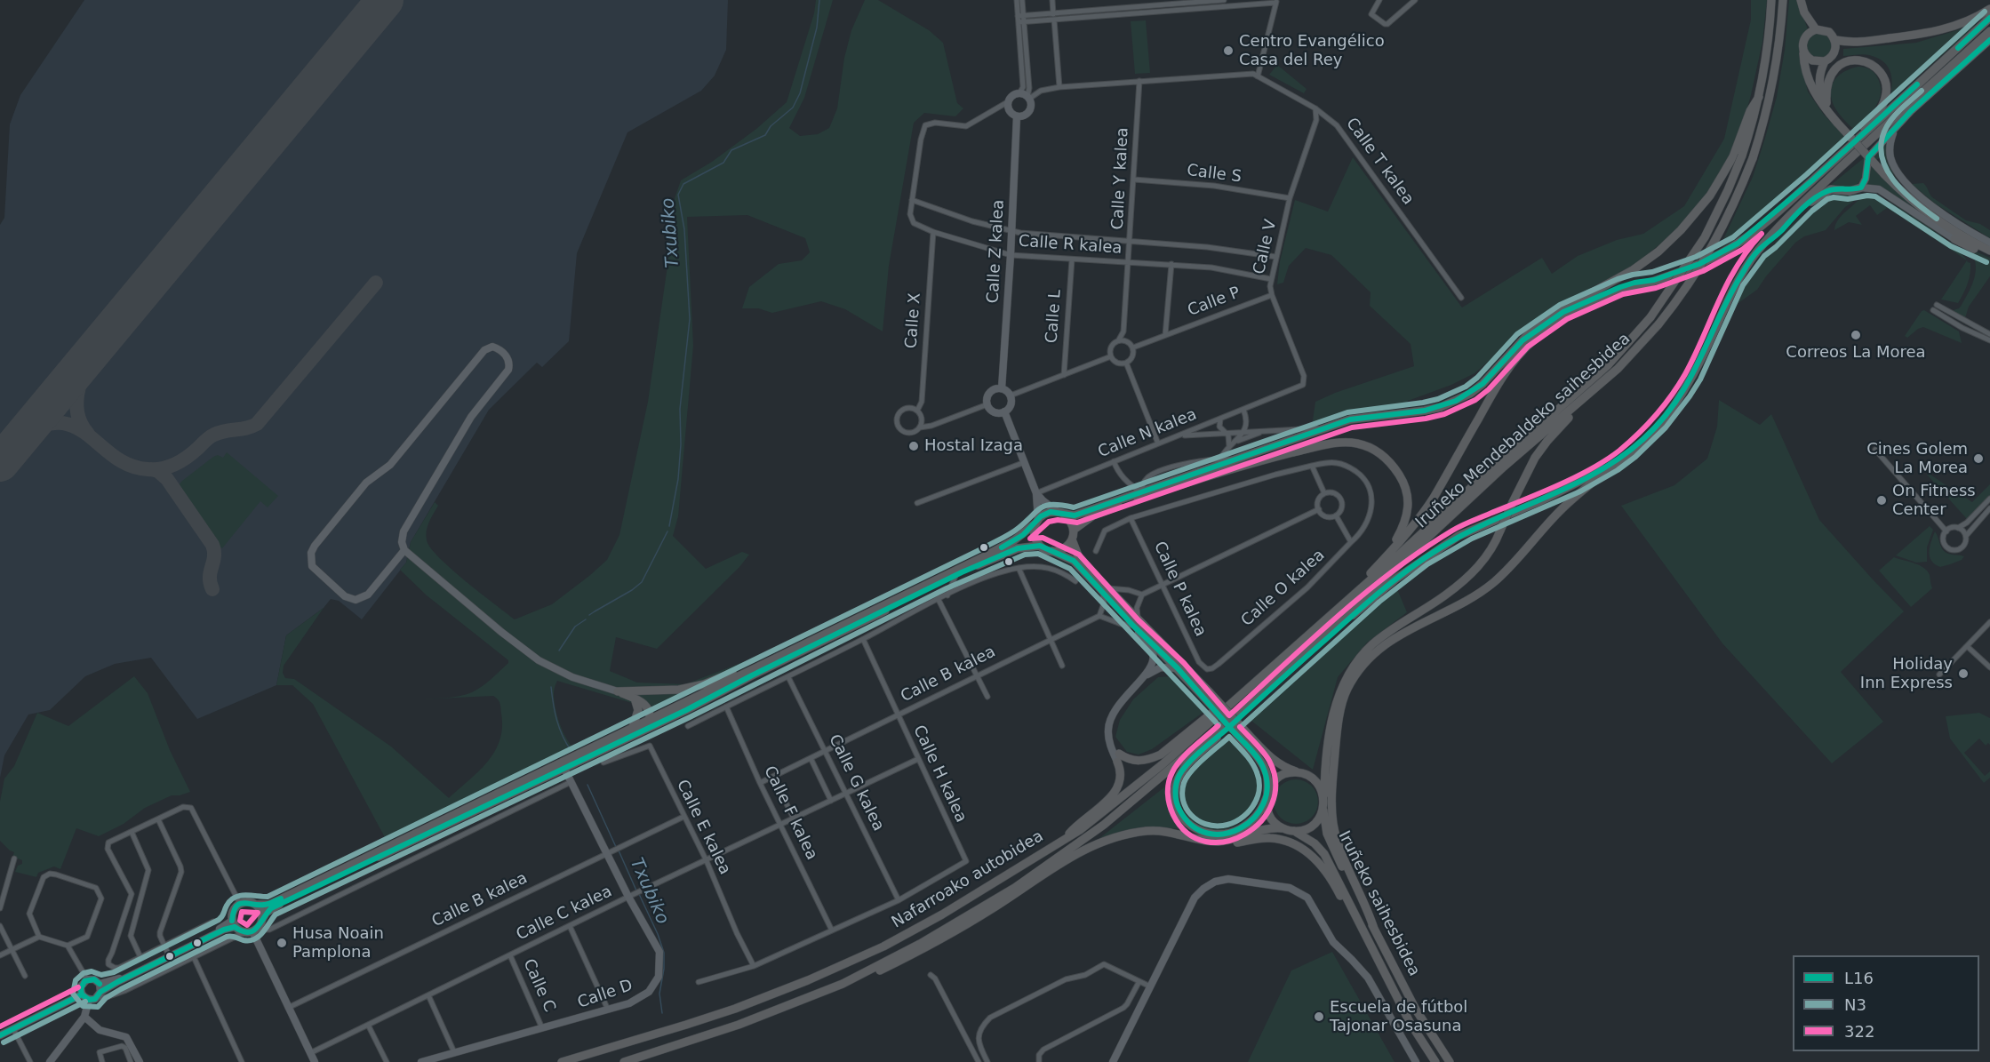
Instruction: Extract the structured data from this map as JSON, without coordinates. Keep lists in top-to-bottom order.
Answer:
{
  "streets": {
    "highway": ["Iruñeko Mendebaldeko saihesbidea", "Nafarroako autobidea", "Iruñeko saihesbidea"],
    "street": [
      "Calle T kalea",
      "Calle S",
      "Calle Y kalea",
      "Calle R kalea",
      "Calle V",
      "Calle Z kalea",
      "Calle P",
      "Calle L",
      "Calle X",
      "Calle N kalea",
      "Calle O kalea",
      "Calle P kalea",
      "Calle B kalea",
      "Calle H kalea",
      "Calle G kalea",
      "Calle F kalea",
      "Calle E kalea",
      "Calle C kalea",
      "Calle C",
      "Calle D"
    ]
  },
  "crossings": [
    ["Calle T kalea", "Calle Y kalea"],
    ["Calle T kalea", "Calle V"],
    ["Calle T kalea", "Calle Z kalea"],
    ["Calle S", "Calle Y kalea"],
    ["Calle S", "Calle V"],
    ["Calle Y kalea", "Calle R kalea"],
    ["Calle Y kalea", "Calle P"],
    ["Calle R kalea", "Calle V"],
    ["Calle R kalea", "Calle Z kalea"],
    ["Calle R kalea", "Calle P"],
    ["Calle R kalea", "Calle L"],
    ["Calle R kalea", "Calle X"],
    ["Calle V", "Calle P"],
    ["Calle V", "Calle N kalea"],
    ["Iruñeko Mendebaldeko saihesbidea", "Nafarroako autobidea"],
    ["Calle O kalea", "Calle P kalea"],
    ["Calle B kalea", "Calle H kalea"],
    ["Calle B kalea", "Calle G kalea"],
    ["Calle B kalea", "Calle F kalea"],
    ["Calle B kalea", "Calle E kalea"],
    ["Calle B kalea", "Calle D"],
    ["Calle H kalea", "Calle G kalea"],
    ["Calle H kalea", "Calle C kalea"],
    ["Calle G kalea", "Calle C kalea"],
    ["Calle F kalea", "Calle C kalea"],
    ["Calle E kalea", "Calle C kalea"],
    ["Calle C kalea", "Calle C"],
    ["Calle C kalea", "Calle D"],
    ["Calle C", "Calle D"]
  ],
  "water": ["Txubiko"],
  "places": [
    "Centro Evangélico Casa del Rey",
    "Correos La Morea",
    "Hostal Izaga",
    "Cines Golem La Morea",
    "On Fitness Center",
    "Holiday Inn Express",
    "Husa Noain Pamplona",
    "Escuela de fútbol Tajonar Osasuna"
  ],
  "lines": ["transit line N3", "transit line L16", "transit line 322"],
  "legend": ["L16", "N3", "322"]
}
